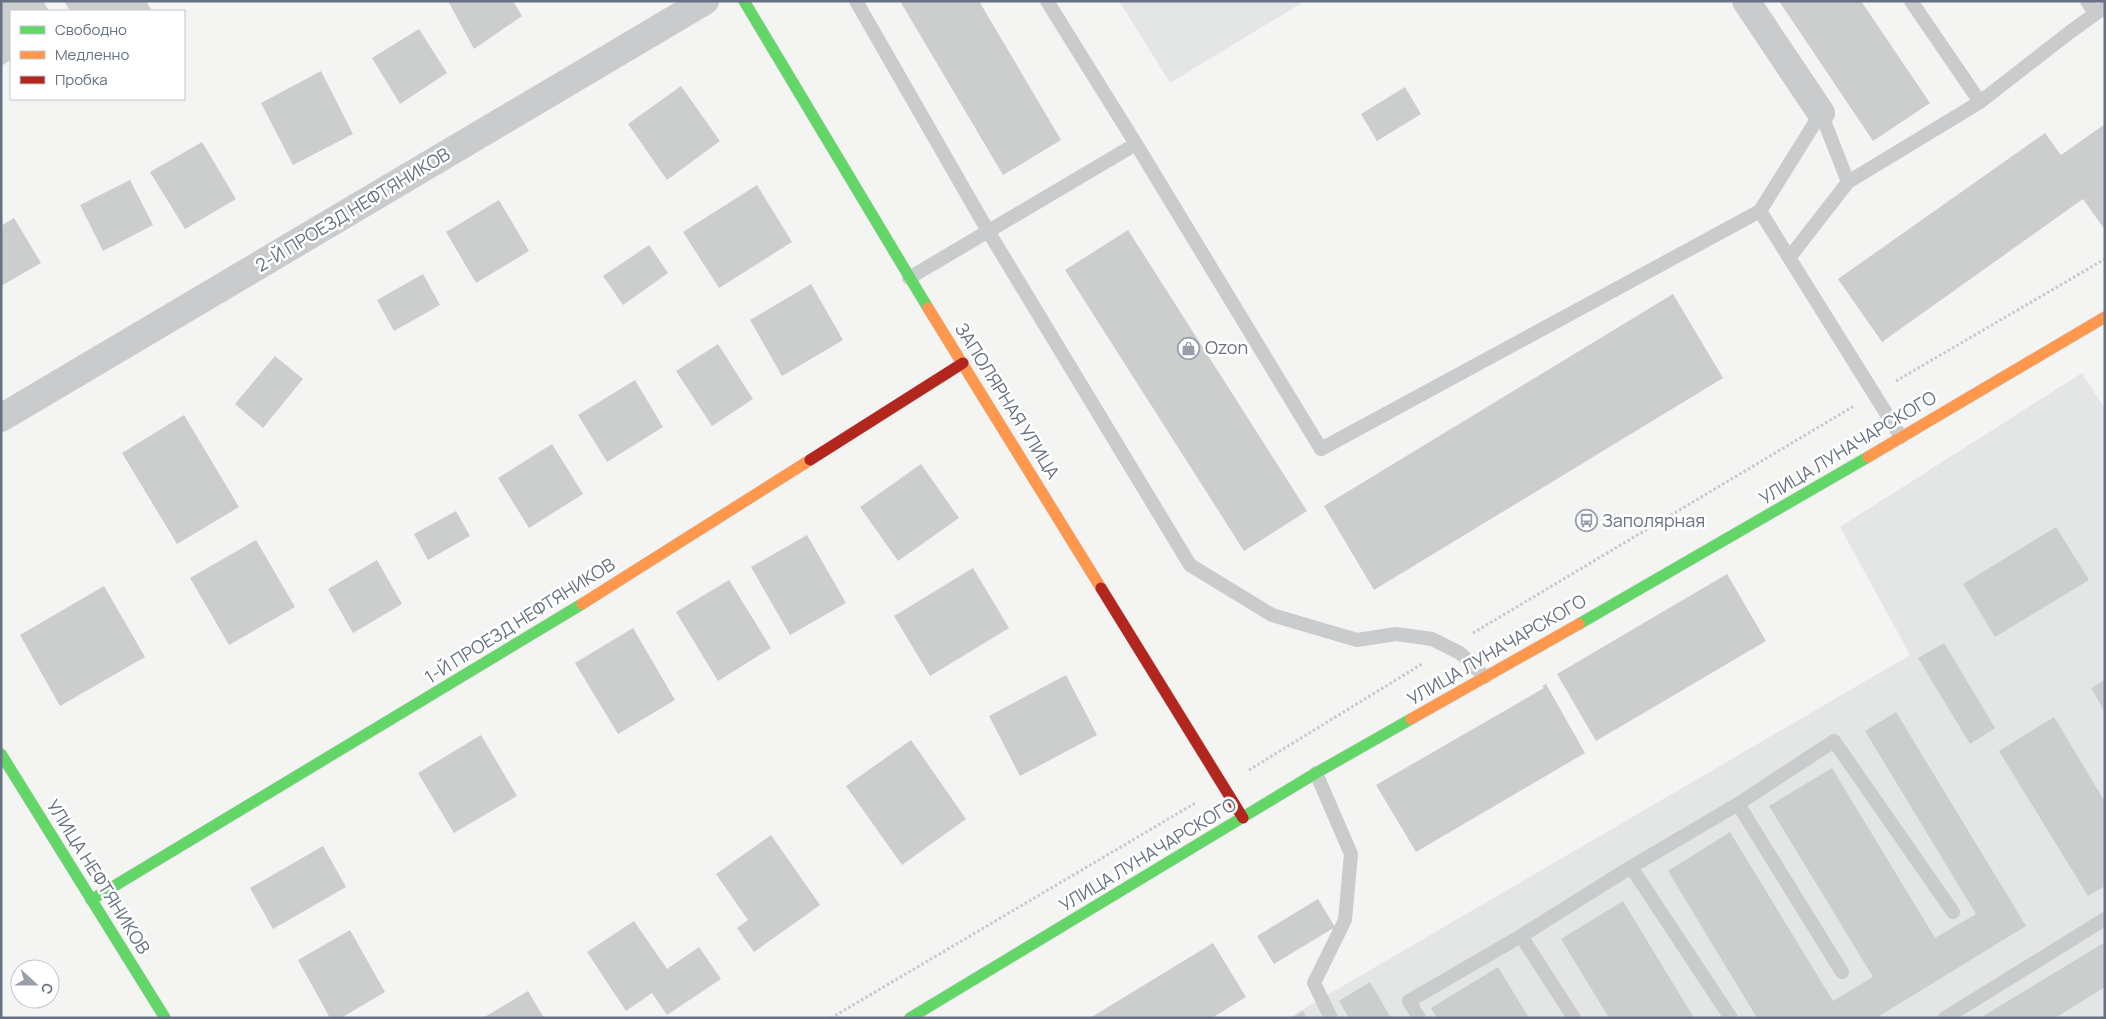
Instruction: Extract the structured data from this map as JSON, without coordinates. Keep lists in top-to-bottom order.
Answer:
{
  "streets": {
    "street": [
      "2-Й ПРОЕЗД НЕФТЯНИКОВ",
      "ЗАПОЛЯРНАЯ УЛИЦА",
      "УЛИЦА ЛУНАЧАРСКОГО",
      "1-Й ПРОЕЗД НЕФТЯНИКОВ",
      "УЛИЦА НЕФТЯНИКОВ"
    ]
  },
  "crossings": [
    ["ЗАПОЛЯРНАЯ УЛИЦА", "УЛИЦА ЛУНАЧАРСКОГО"],
    ["ЗАПОЛЯРНАЯ УЛИЦА", "1-Й ПРОЕЗД НЕФТЯНИКОВ"],
    ["1-Й ПРОЕЗД НЕФТЯНИКОВ", "УЛИЦА НЕФТЯНИКОВ"]
  ],
  "places": {
    "shop": ["Ozon"],
    "bus stop": ["Заполярная"]
  },
  "legend": ["Свободно", "Медленно", "Пробка"],
  "north": "right"
}
